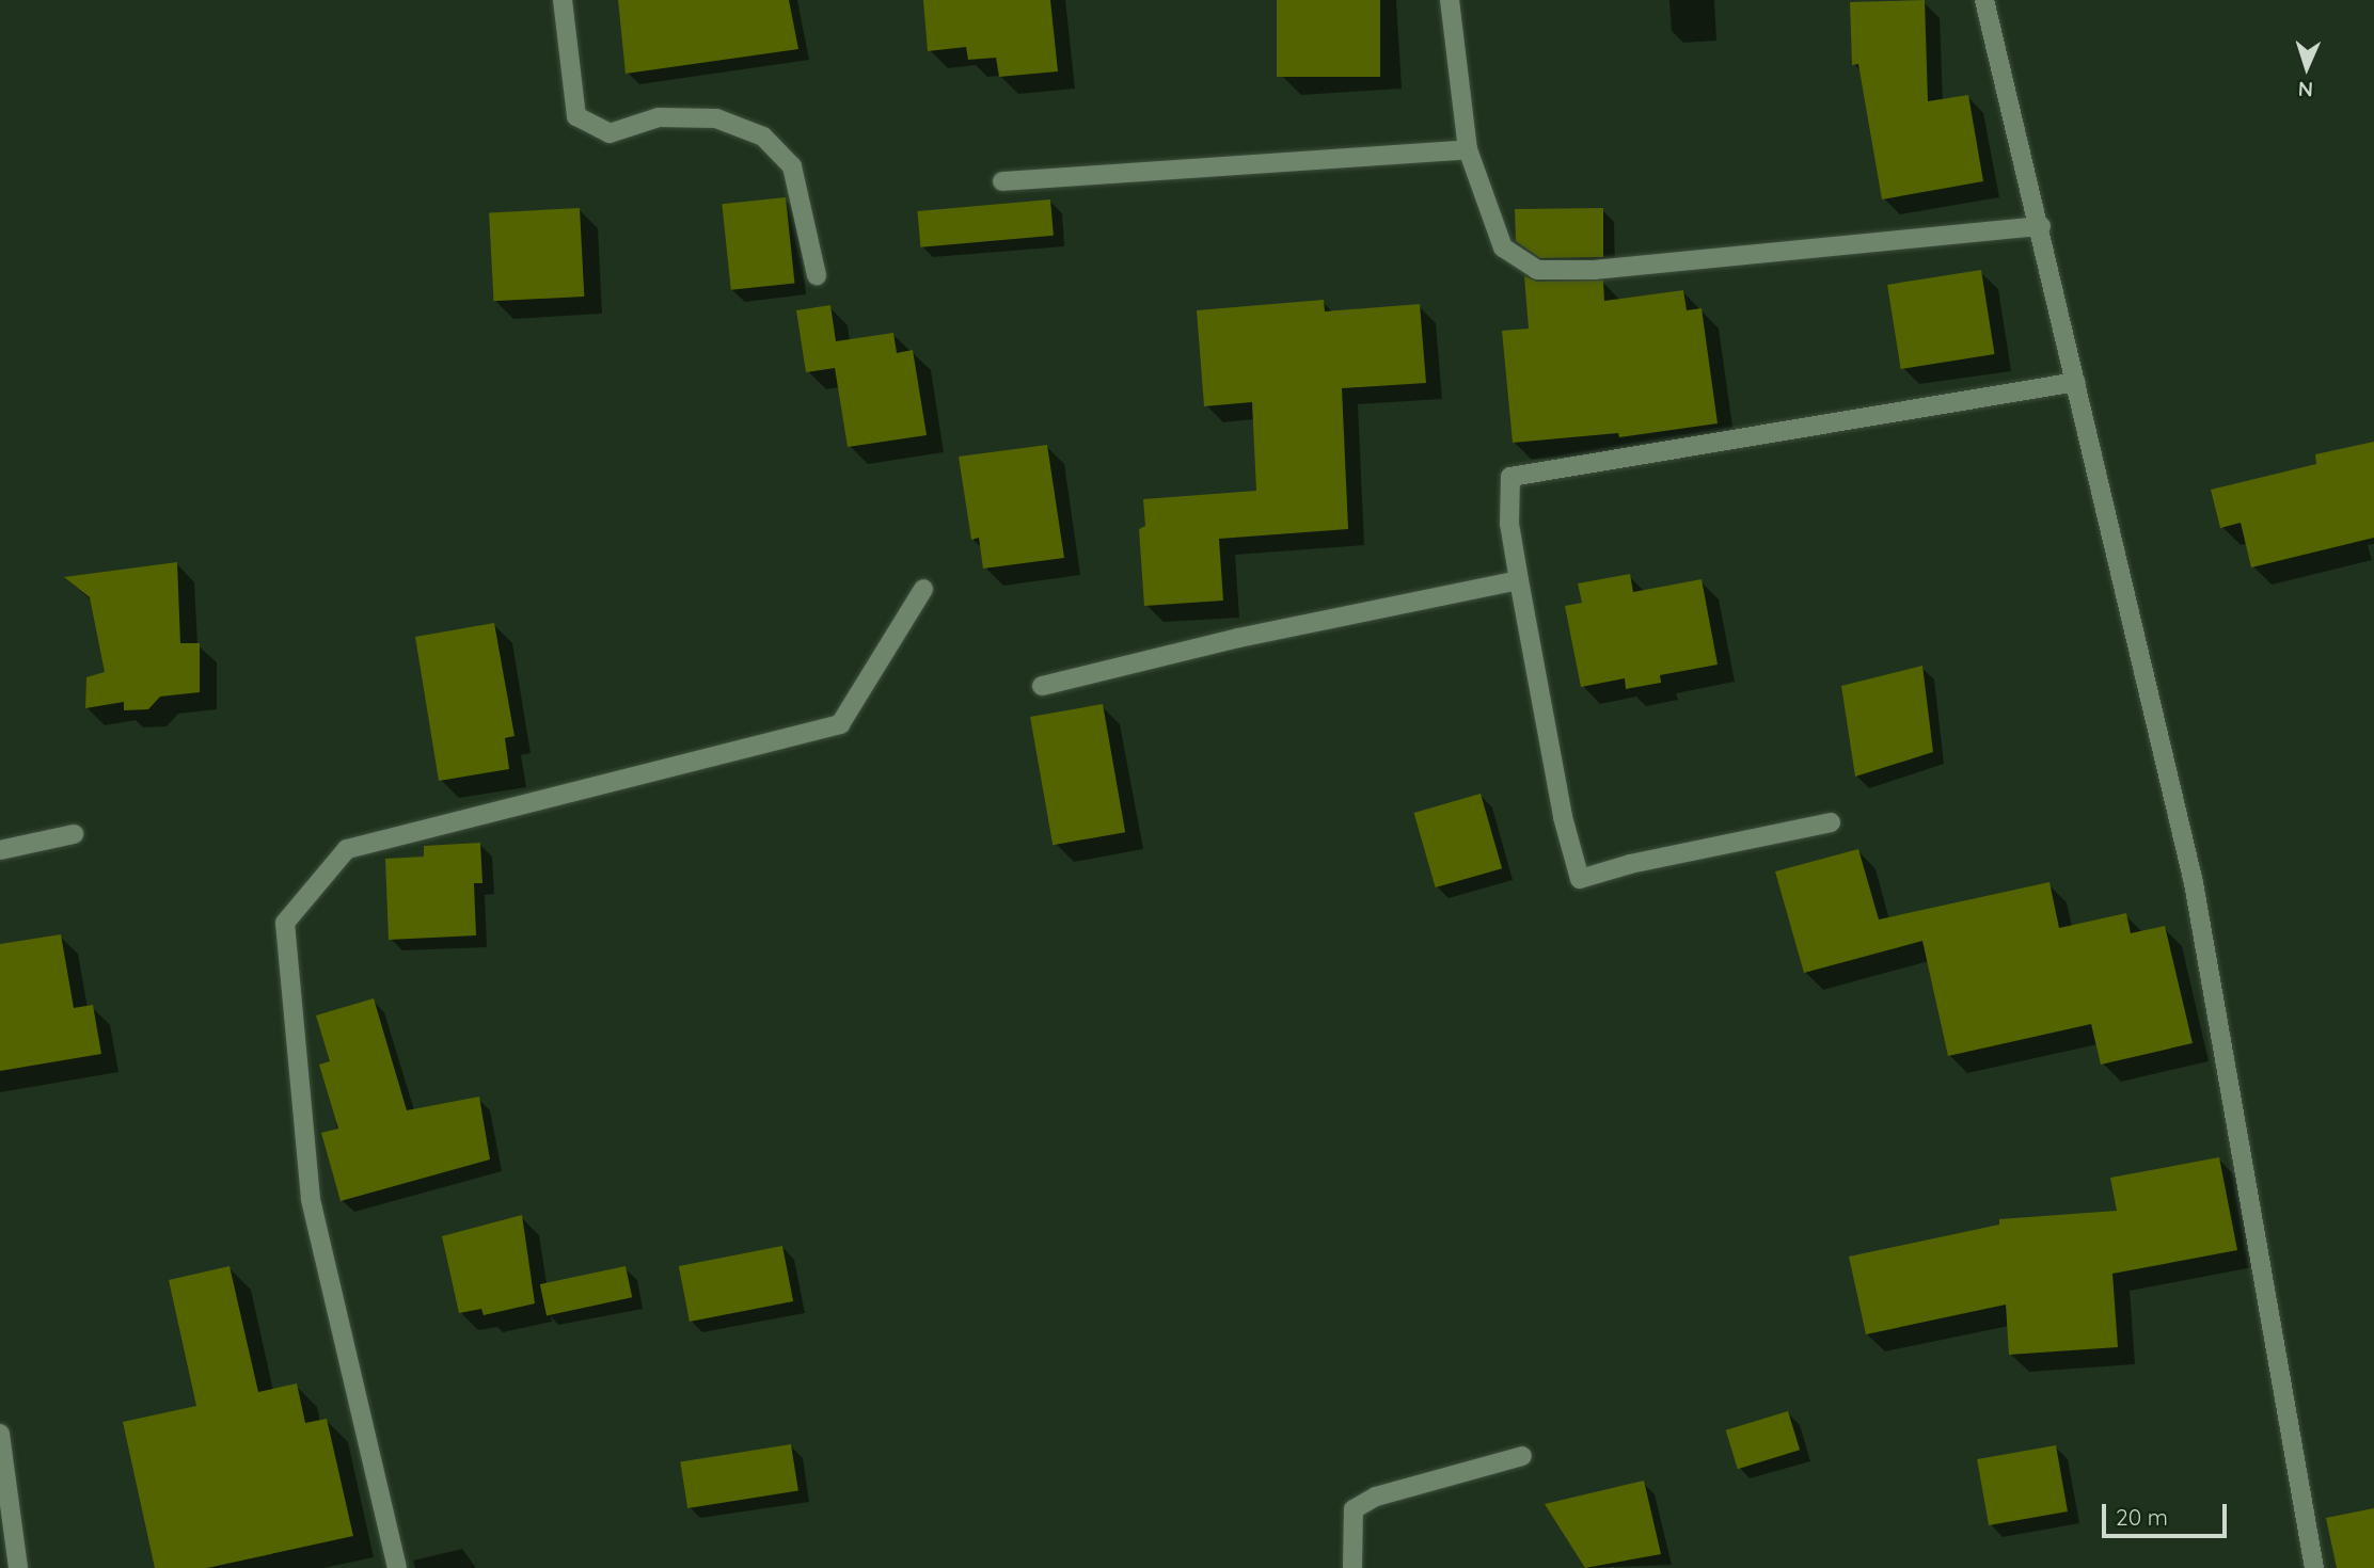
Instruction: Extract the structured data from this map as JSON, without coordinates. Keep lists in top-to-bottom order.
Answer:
{
  "scale_bar": "20 m",
  "north": "bottom"
}
